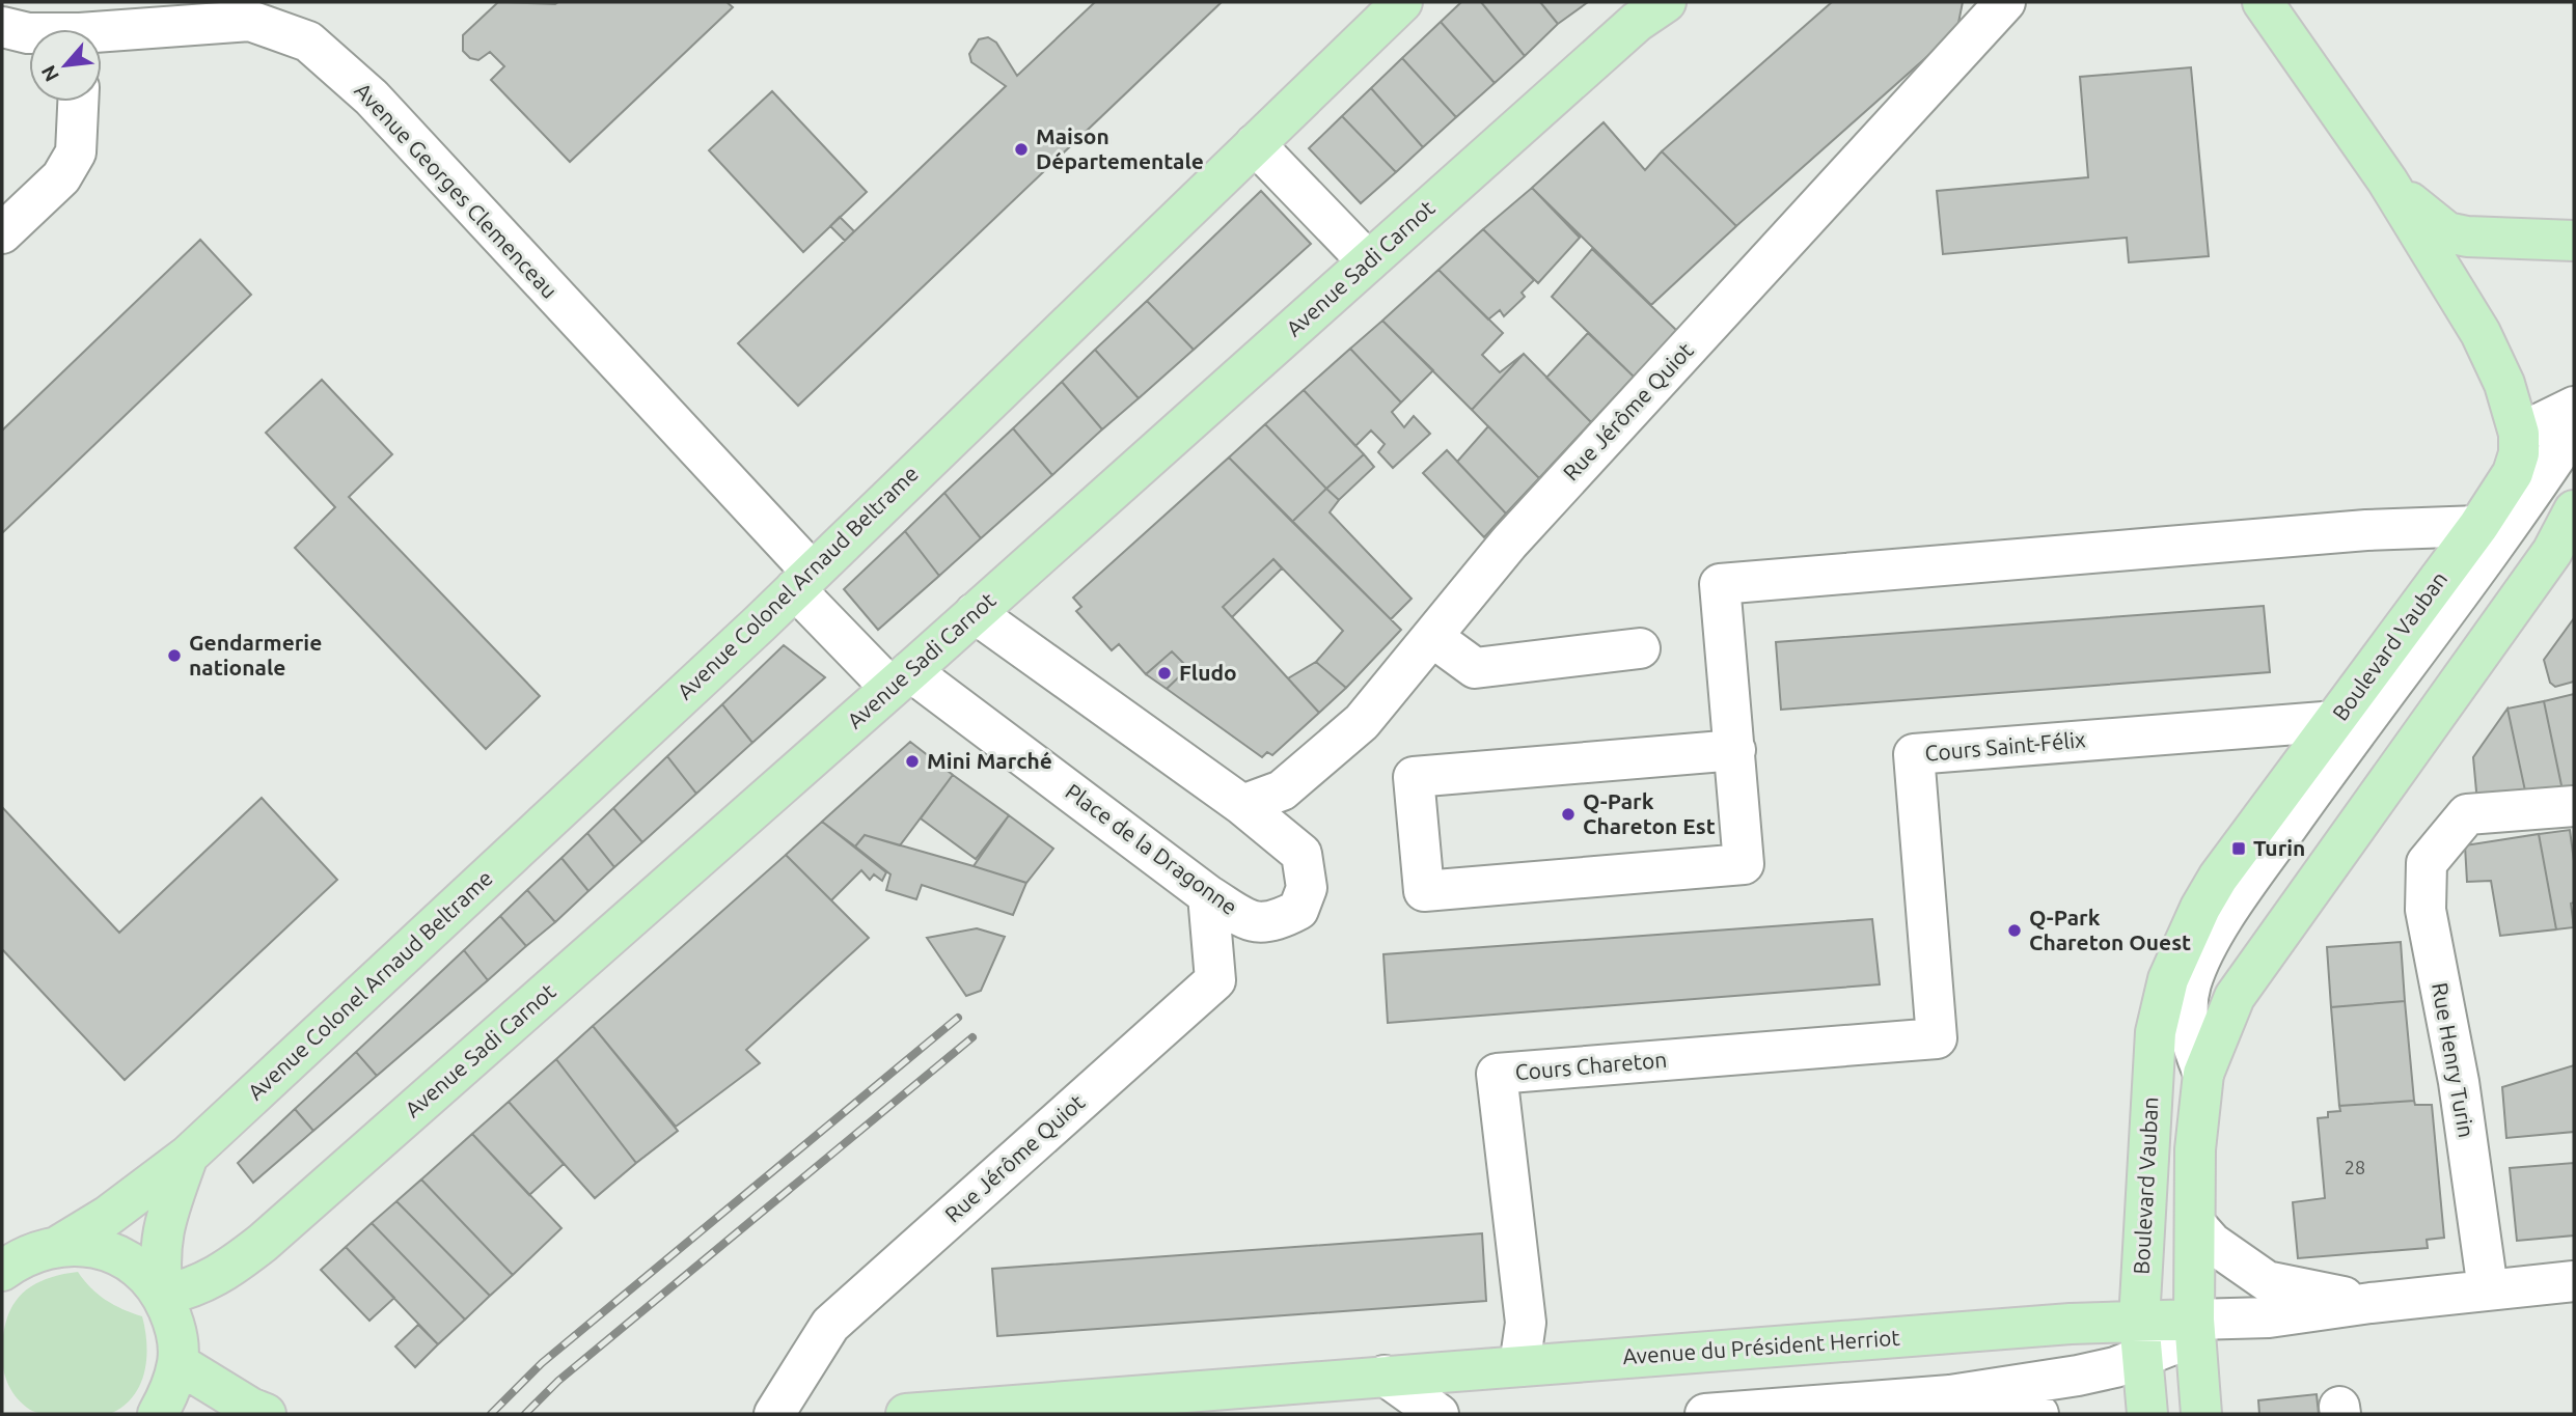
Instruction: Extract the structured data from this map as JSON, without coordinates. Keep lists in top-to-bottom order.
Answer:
{
  "streets": {
    "main road": [
      "Avenue Sadi Carnot",
      "Avenue Colonel Arnaud Beltrame",
      "Boulevard Vauban",
      "Avenue du Président Herriot"
    ],
    "street": [
      "Avenue Georges Clemenceau",
      "Rue Jérôme Quiot",
      "Cours Saint-Félix",
      "Place de la Dragonne",
      "Rue Henry Turin",
      "Cours Chareton"
    ]
  },
  "crossings": [
    ["Avenue Georges Clemenceau", "Avenue Sadi Carnot"],
    ["Avenue Georges Clemenceau", "Avenue Colonel Arnaud Beltrame"],
    ["Avenue Georges Clemenceau", "Place de la Dragonne"],
    ["Avenue Sadi Carnot", "Avenue Colonel Arnaud Beltrame"],
    ["Avenue Sadi Carnot", "Place de la Dragonne"],
    ["Rue Jérôme Quiot", "Place de la Dragonne"],
    ["Boulevard Vauban", "Cours Saint-Félix"],
    ["Boulevard Vauban", "Avenue du Président Herriot"],
    ["Cours Saint-Félix", "Cours Chareton"],
    ["Cours Chareton", "Avenue du Président Herriot"]
  ],
  "places": {
    "other": [
      "Maison Départementale",
      "Gendarmerie nationale",
      "Fludo",
      "Mini Marché",
      "Q-Park Chareton Est",
      "Q-Park Chareton Ouest"
    ],
    "transit": ["Turin"]
  },
  "house_numbers": ["28"],
  "north": "bottom left"
}
